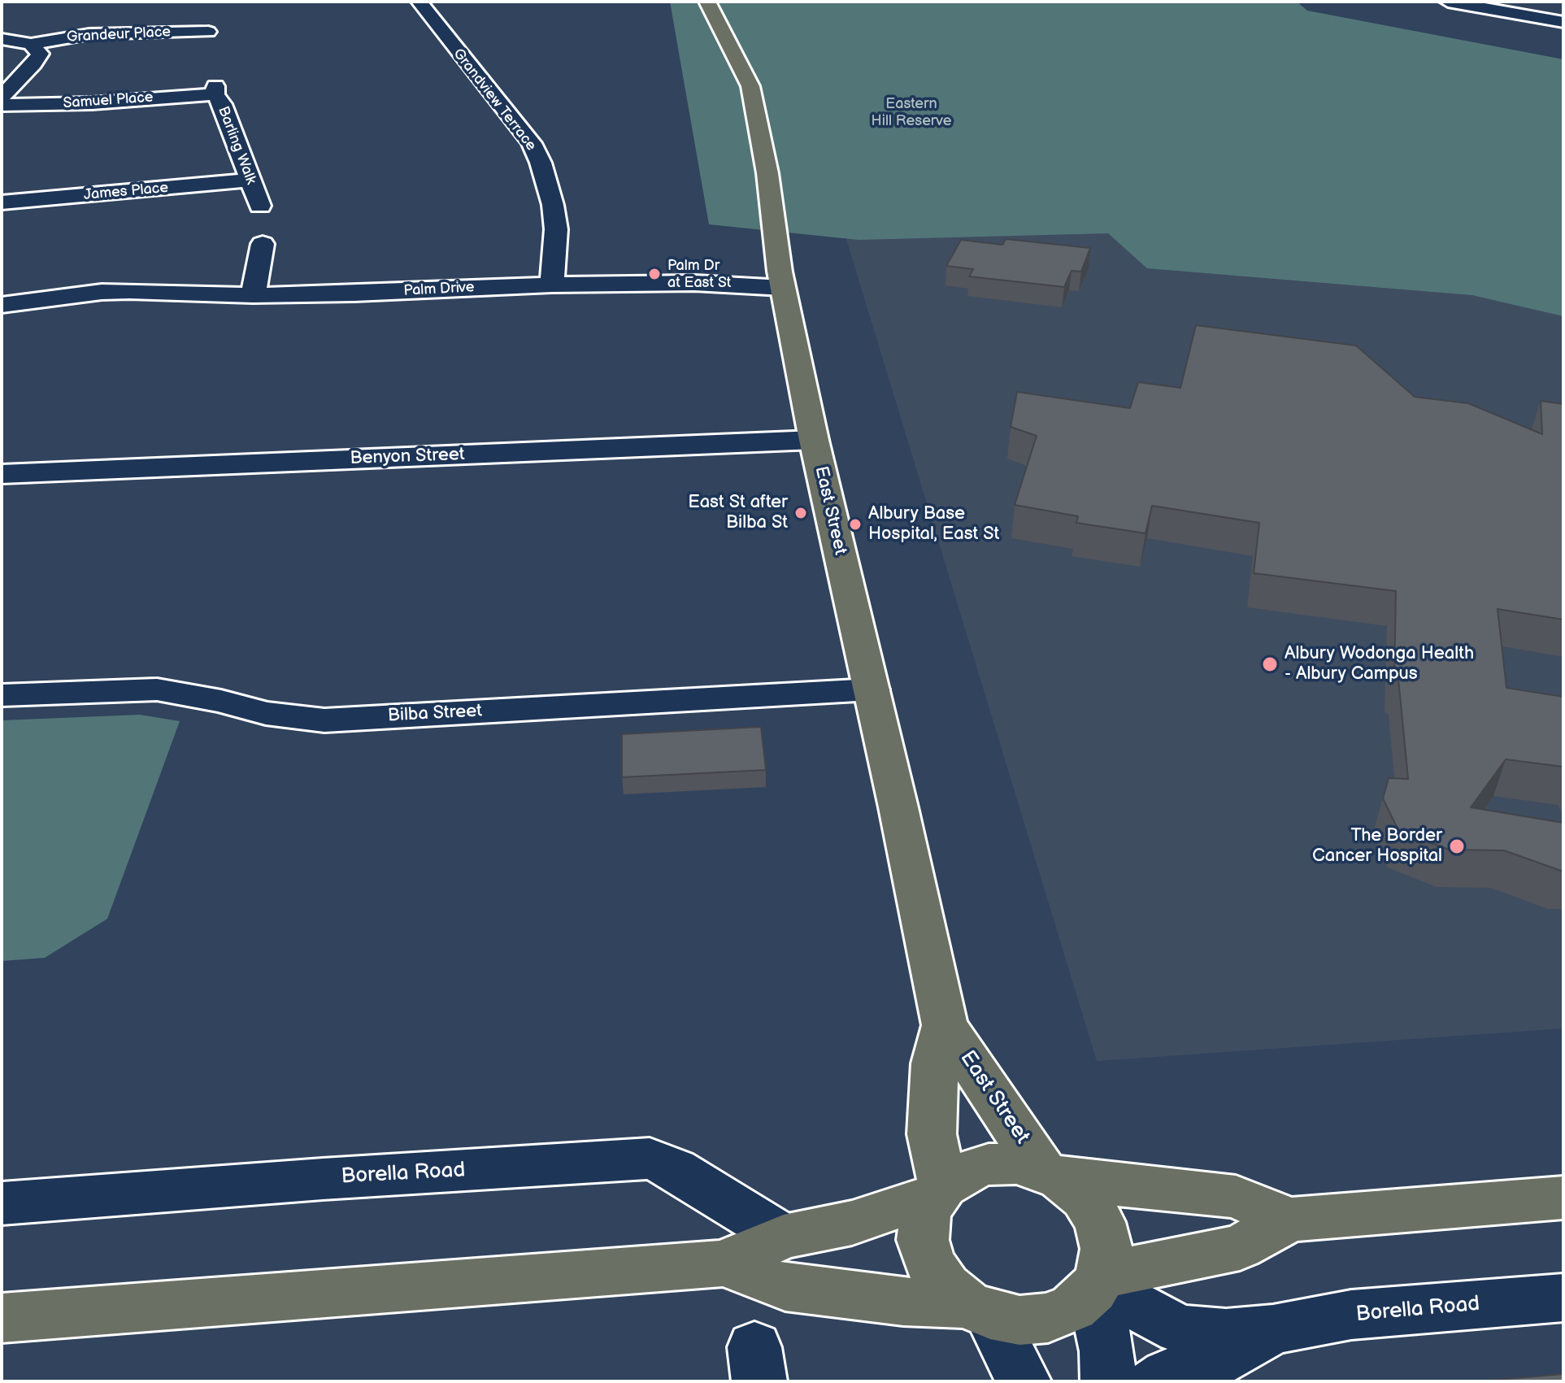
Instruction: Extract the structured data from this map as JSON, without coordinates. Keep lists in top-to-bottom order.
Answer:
{
  "streets": {
    "main road": ["East Street"],
    "street": [
      "Grandeur Place",
      "Grandview Terrace",
      "Samuel Place",
      "Barling Walk",
      "James Place",
      "Palm Drive",
      "Benyon Street",
      "Bilba Street",
      "Borella Road"
    ]
  },
  "crossings": [
    ["Grandview Terrace", "Palm Drive"],
    ["Samuel Place", "Barling Walk"],
    ["Barling Walk", "James Place"],
    ["Palm Drive", "East Street"],
    ["Benyon Street", "East Street"],
    ["East Street", "Bilba Street"],
    ["East Street", "Borella Road"]
  ],
  "parks": ["Eastern Hill Reserve"],
  "places": [
    "Palm Dr at East St",
    "East St after Bilba St",
    "Albury Base Hospital, East St",
    "Albury Wodonga Health - Albury Campus",
    "The Border Cancer Hospital"
  ]
}
